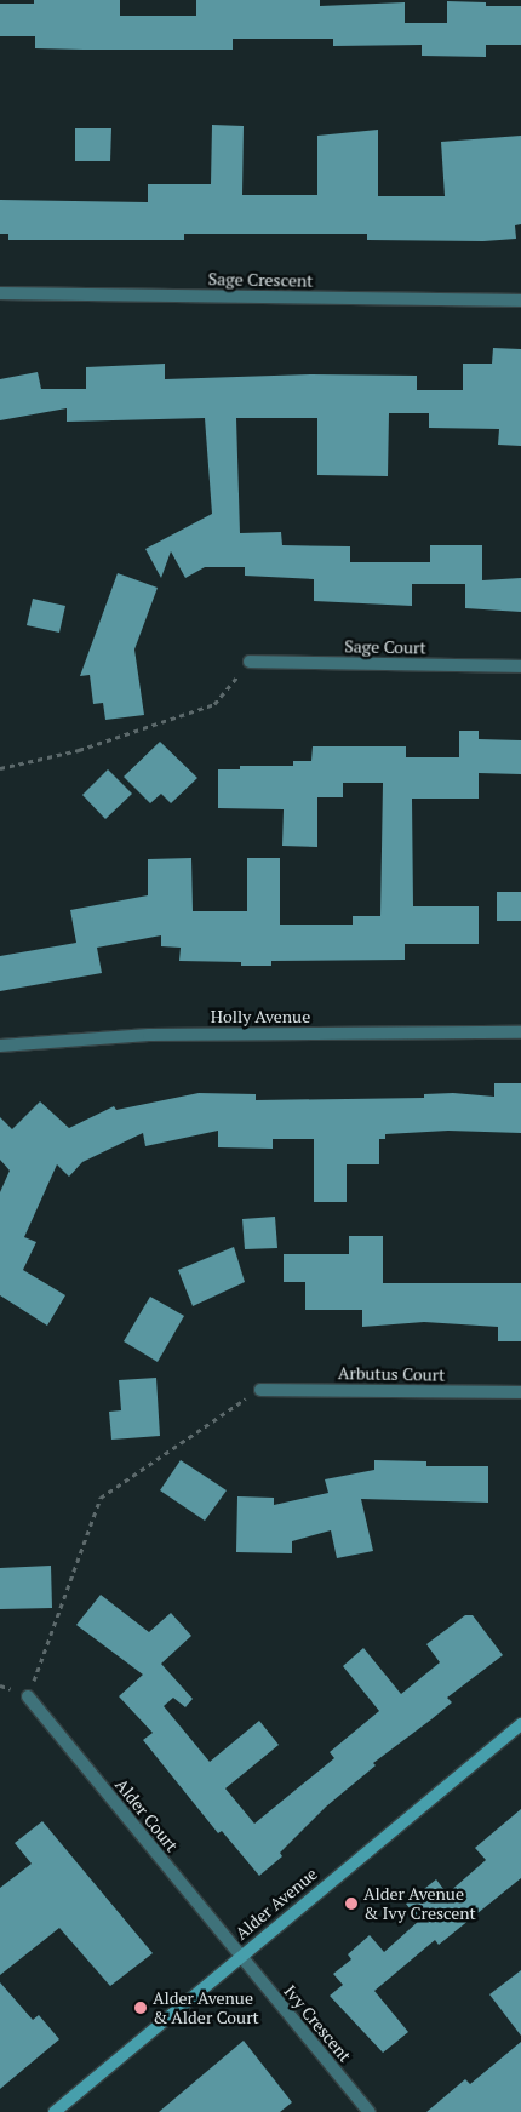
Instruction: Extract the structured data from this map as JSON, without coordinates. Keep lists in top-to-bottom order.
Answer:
{
  "streets": {
    "street": [
      "Sage Crescent",
      "Sage Court",
      "Holly Avenue",
      "Arbutus Court",
      "Alder Court",
      "Alder Avenue",
      "Ivy Crescent"
    ]
  },
  "crossings": [
    ["Alder Court", "Alder Avenue"],
    ["Alder Court", "Ivy Crescent"],
    ["Alder Avenue", "Ivy Crescent"]
  ],
  "places": ["Alder Avenue & Ivy Crescent", "Alder Avenue & Alder Court"]
}
